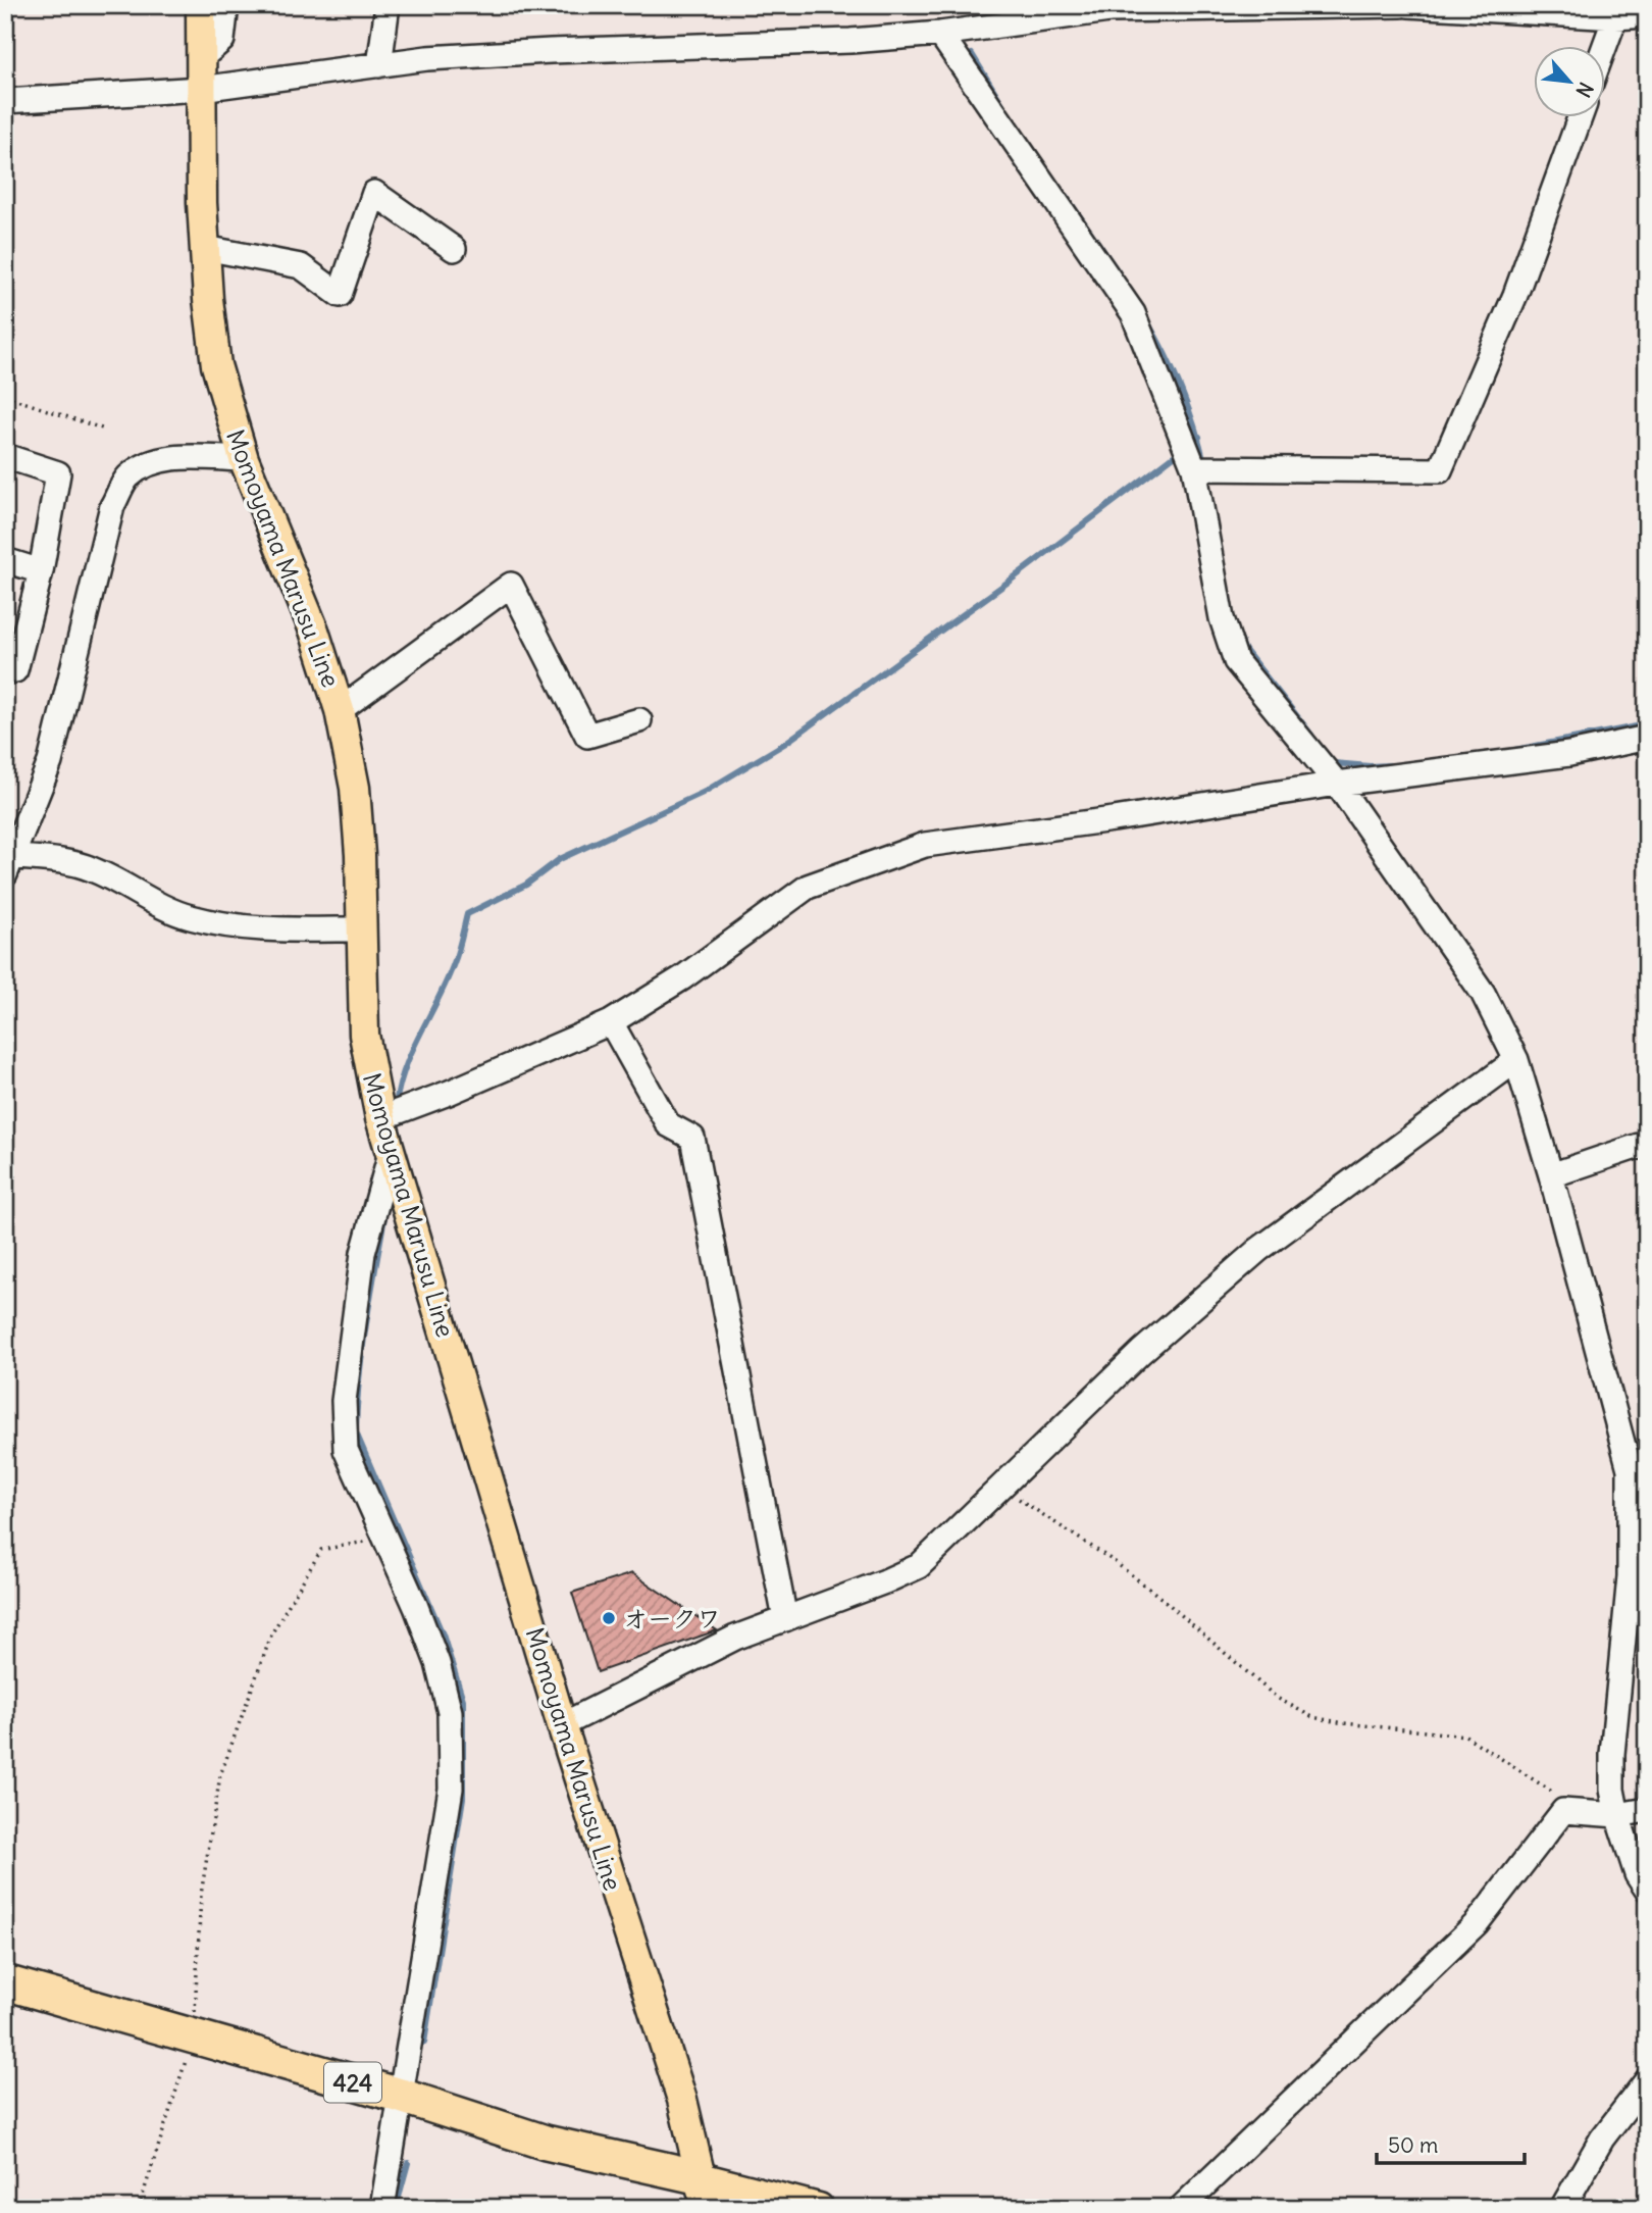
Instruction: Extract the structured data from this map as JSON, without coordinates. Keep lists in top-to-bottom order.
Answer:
{
  "streets": {
    "highway": ["424"],
    "main road": ["Momoyama Marusu Line"]
  },
  "crossings": [
    ["Momoyama Marusu Line", "424"]
  ],
  "places": ["オークワ"],
  "scale_bar": "50 m",
  "north": "bottom right"
}
